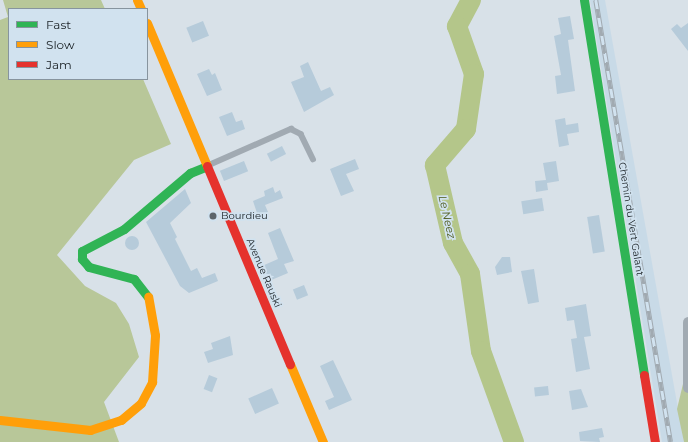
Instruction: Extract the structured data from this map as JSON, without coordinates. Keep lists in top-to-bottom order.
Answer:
{
  "streets": {
    "street": ["Chemin du Vert Galant", "Avenue Rauski"]
  },
  "water": ["Le Neez"],
  "places": ["Bourdieu"],
  "legend": ["Fast", "Slow", "Jam"]
}
